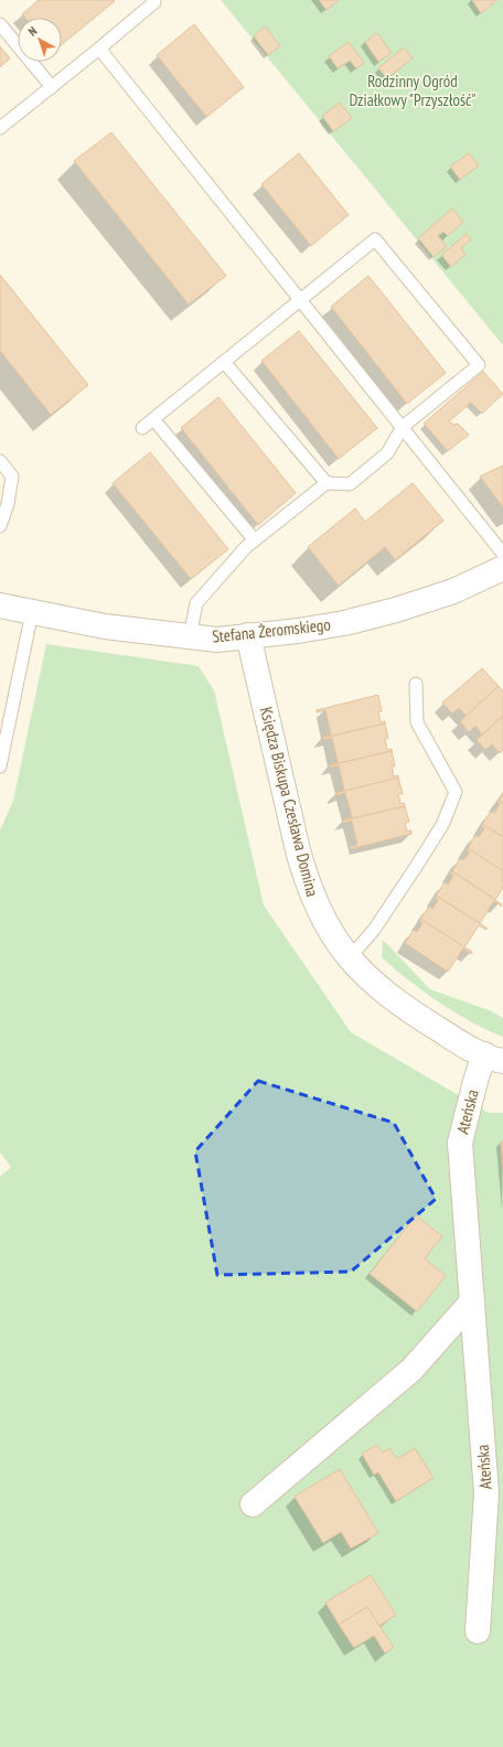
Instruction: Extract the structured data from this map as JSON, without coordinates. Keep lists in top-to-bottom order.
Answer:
{
  "streets": {
    "street": ["Stefana Żeromskiego", "Księdza Biskupa Czesława Domina", "Ateńska"]
  },
  "crossings": [
    ["Stefana Żeromskiego", "Księdza Biskupa Czesława Domina"],
    ["Księdza Biskupa Czesława Domina", "Ateńska"]
  ],
  "parks": ["Rodzinny Ogród Działkowy \"Przyszłość\""],
  "north": "top left"
}
